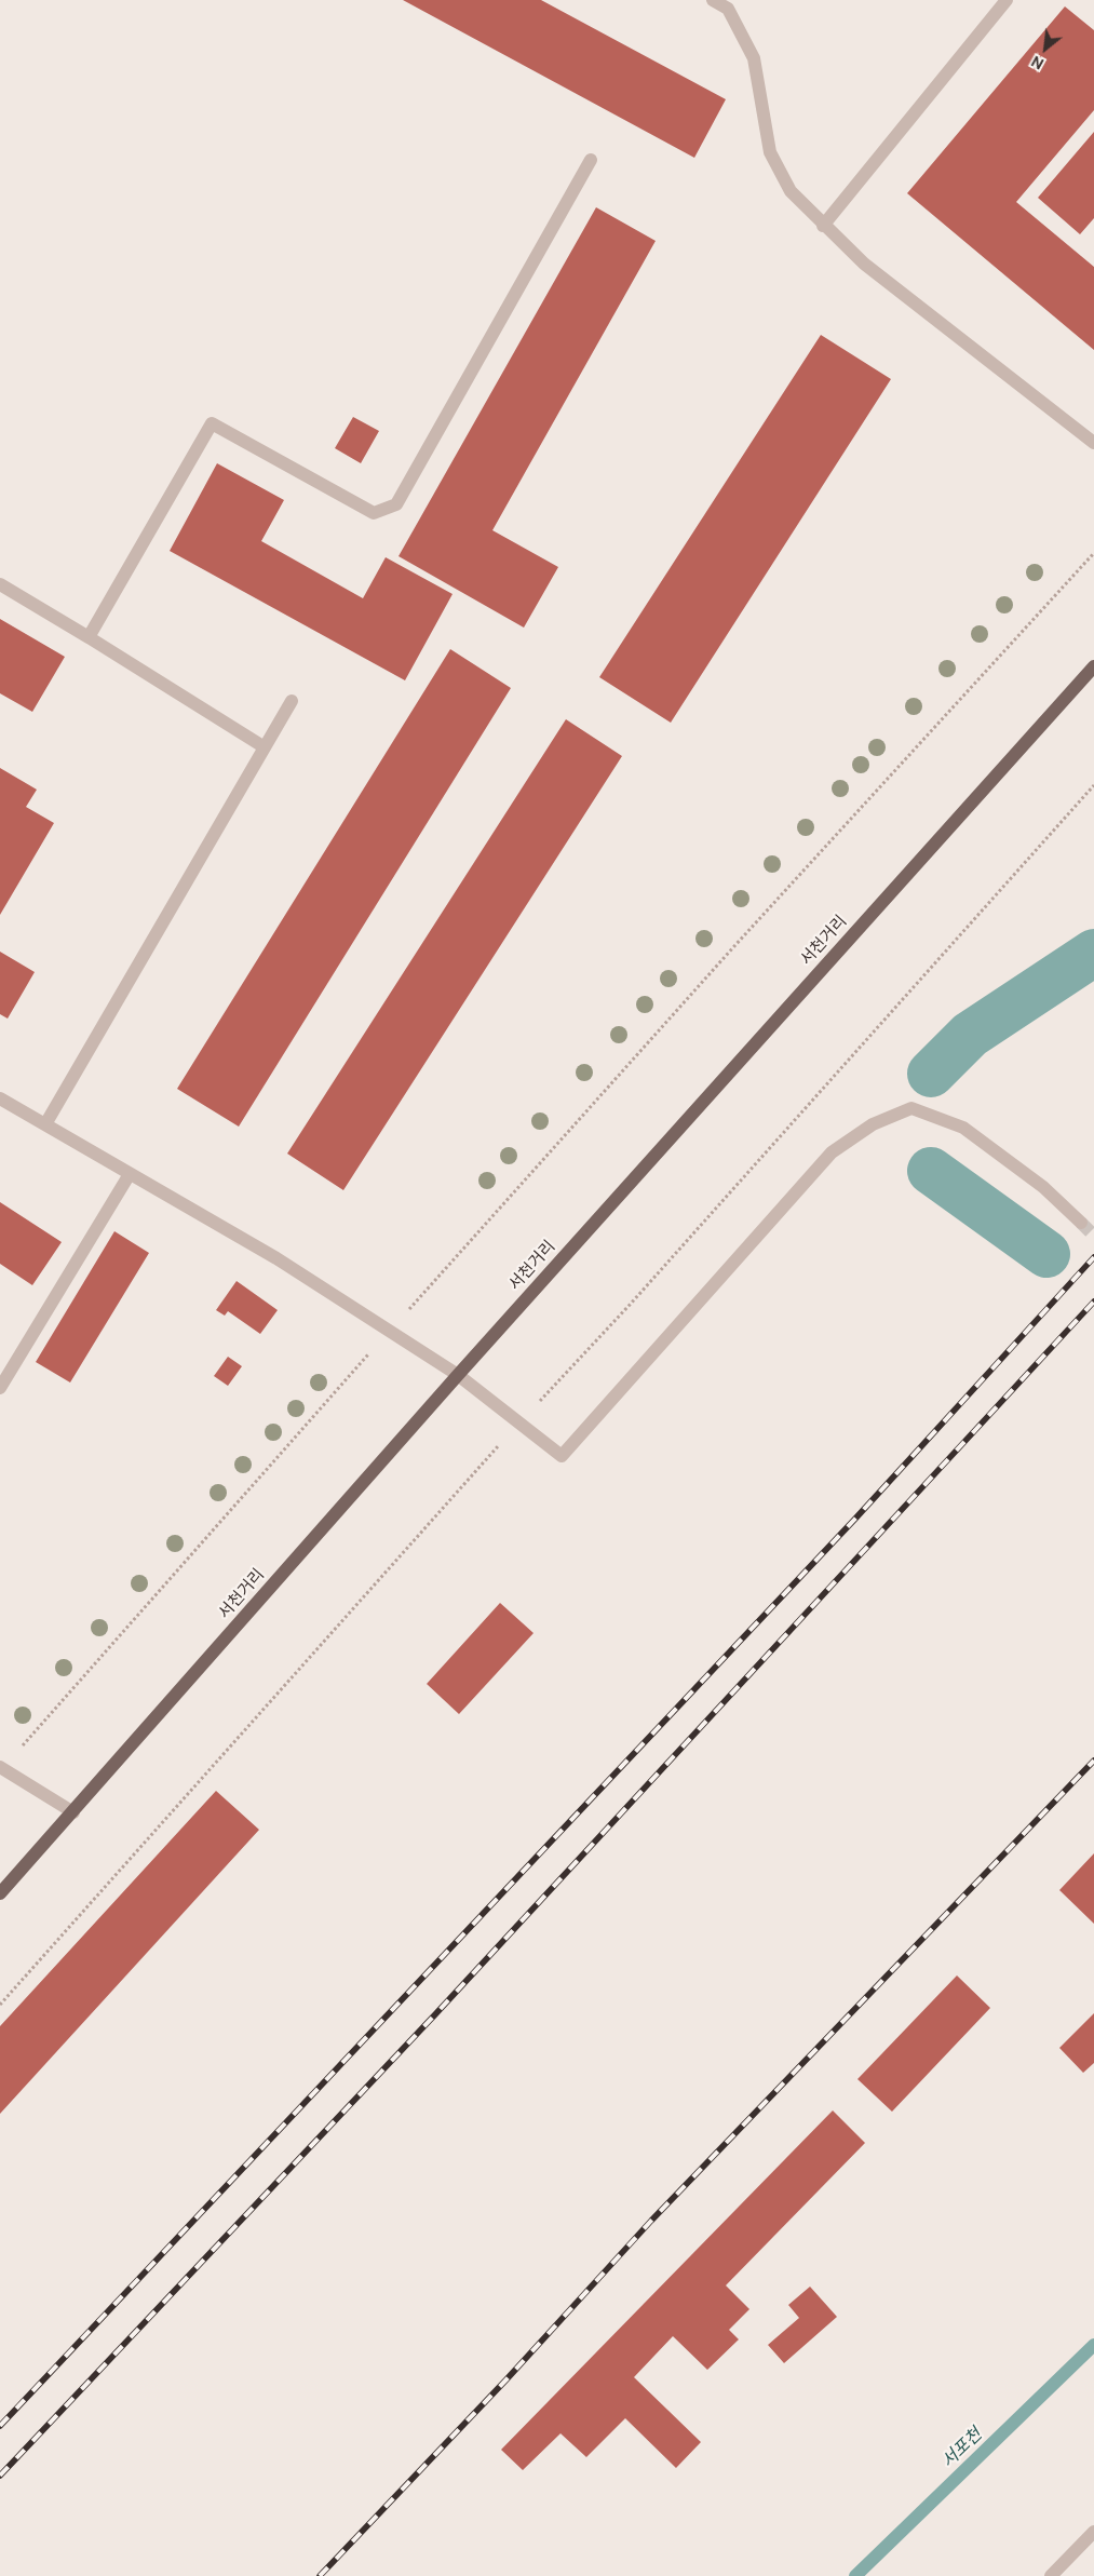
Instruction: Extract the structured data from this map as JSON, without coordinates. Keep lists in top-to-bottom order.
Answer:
{
  "streets": {
    "main road": ["서천거리"]
  },
  "water": ["서포천"],
  "north": "bottom left"
}
